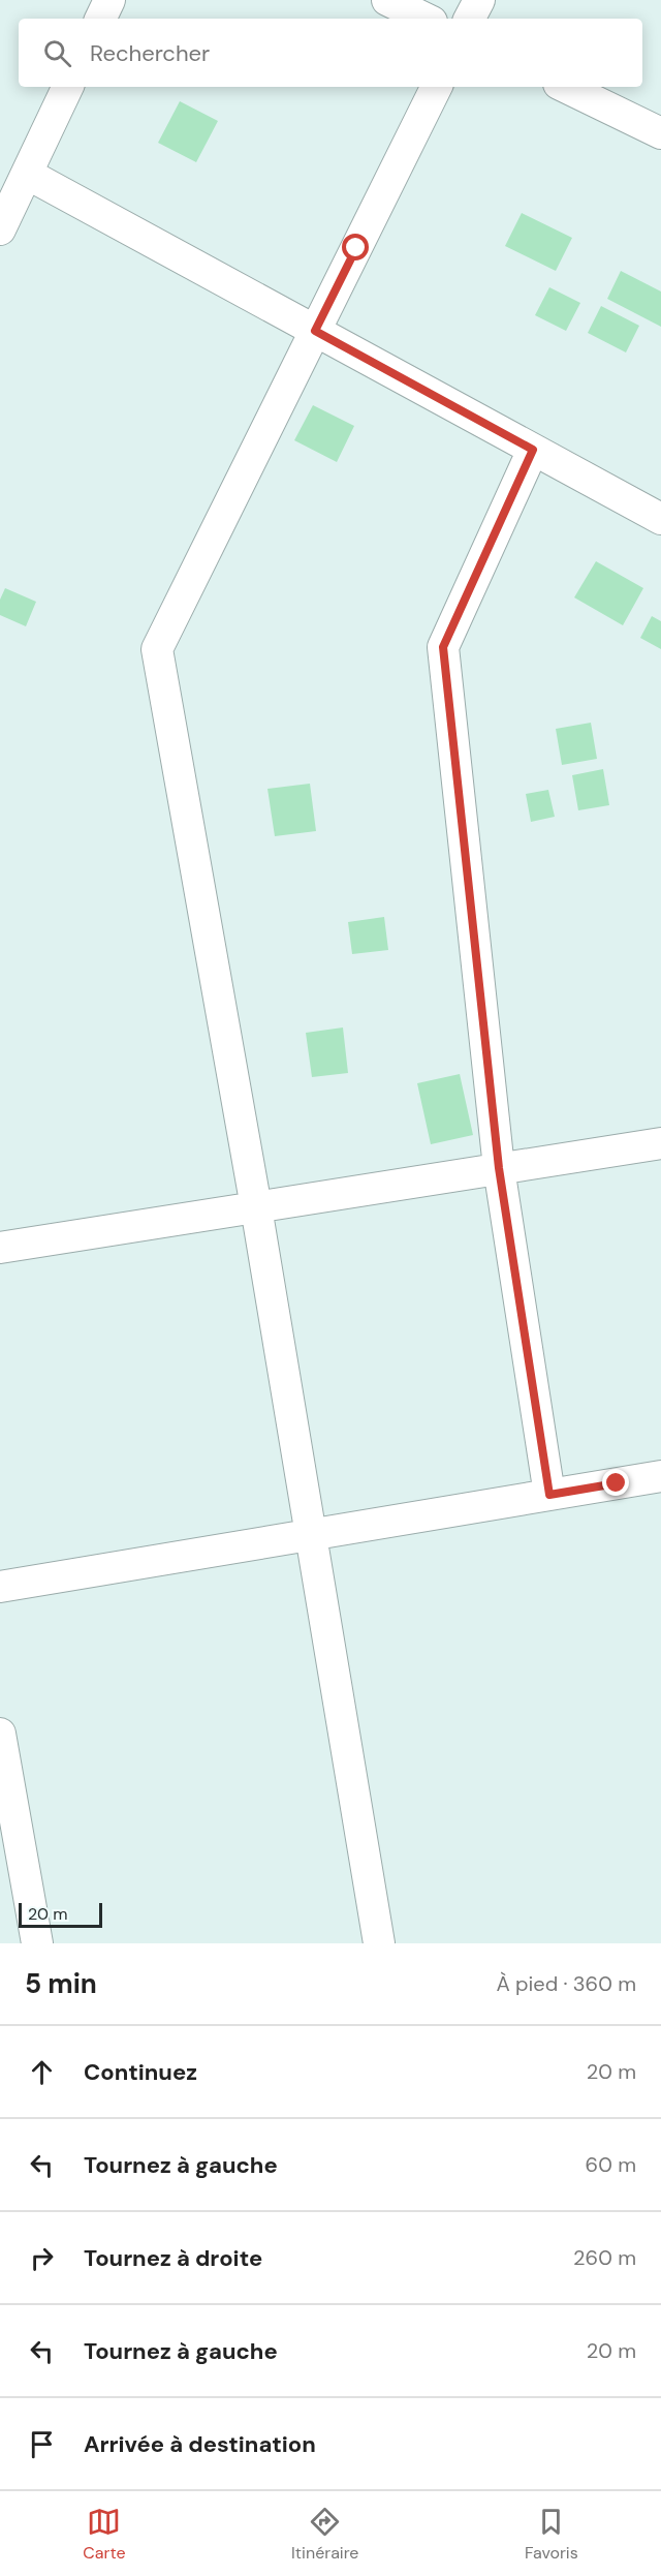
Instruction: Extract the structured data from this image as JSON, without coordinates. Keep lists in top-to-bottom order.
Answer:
{
  "scale_bar": "20 m",
  "page": {
    "search": "Rechercher",
    "scale": "20 m",
    "heading": ["5 min", "À pied · 360 m"],
    "list": [
      ["Continuez", "20 m"],
      ["Tournez à gauche", "60 m"],
      ["Tournez à droite", "260 m"],
      ["Tournez à gauche", "20 m"],
      "Arrivée à destination"
    ],
    "nav": ["Carte", "Itinéraire", "Favoris"]
  }
}
